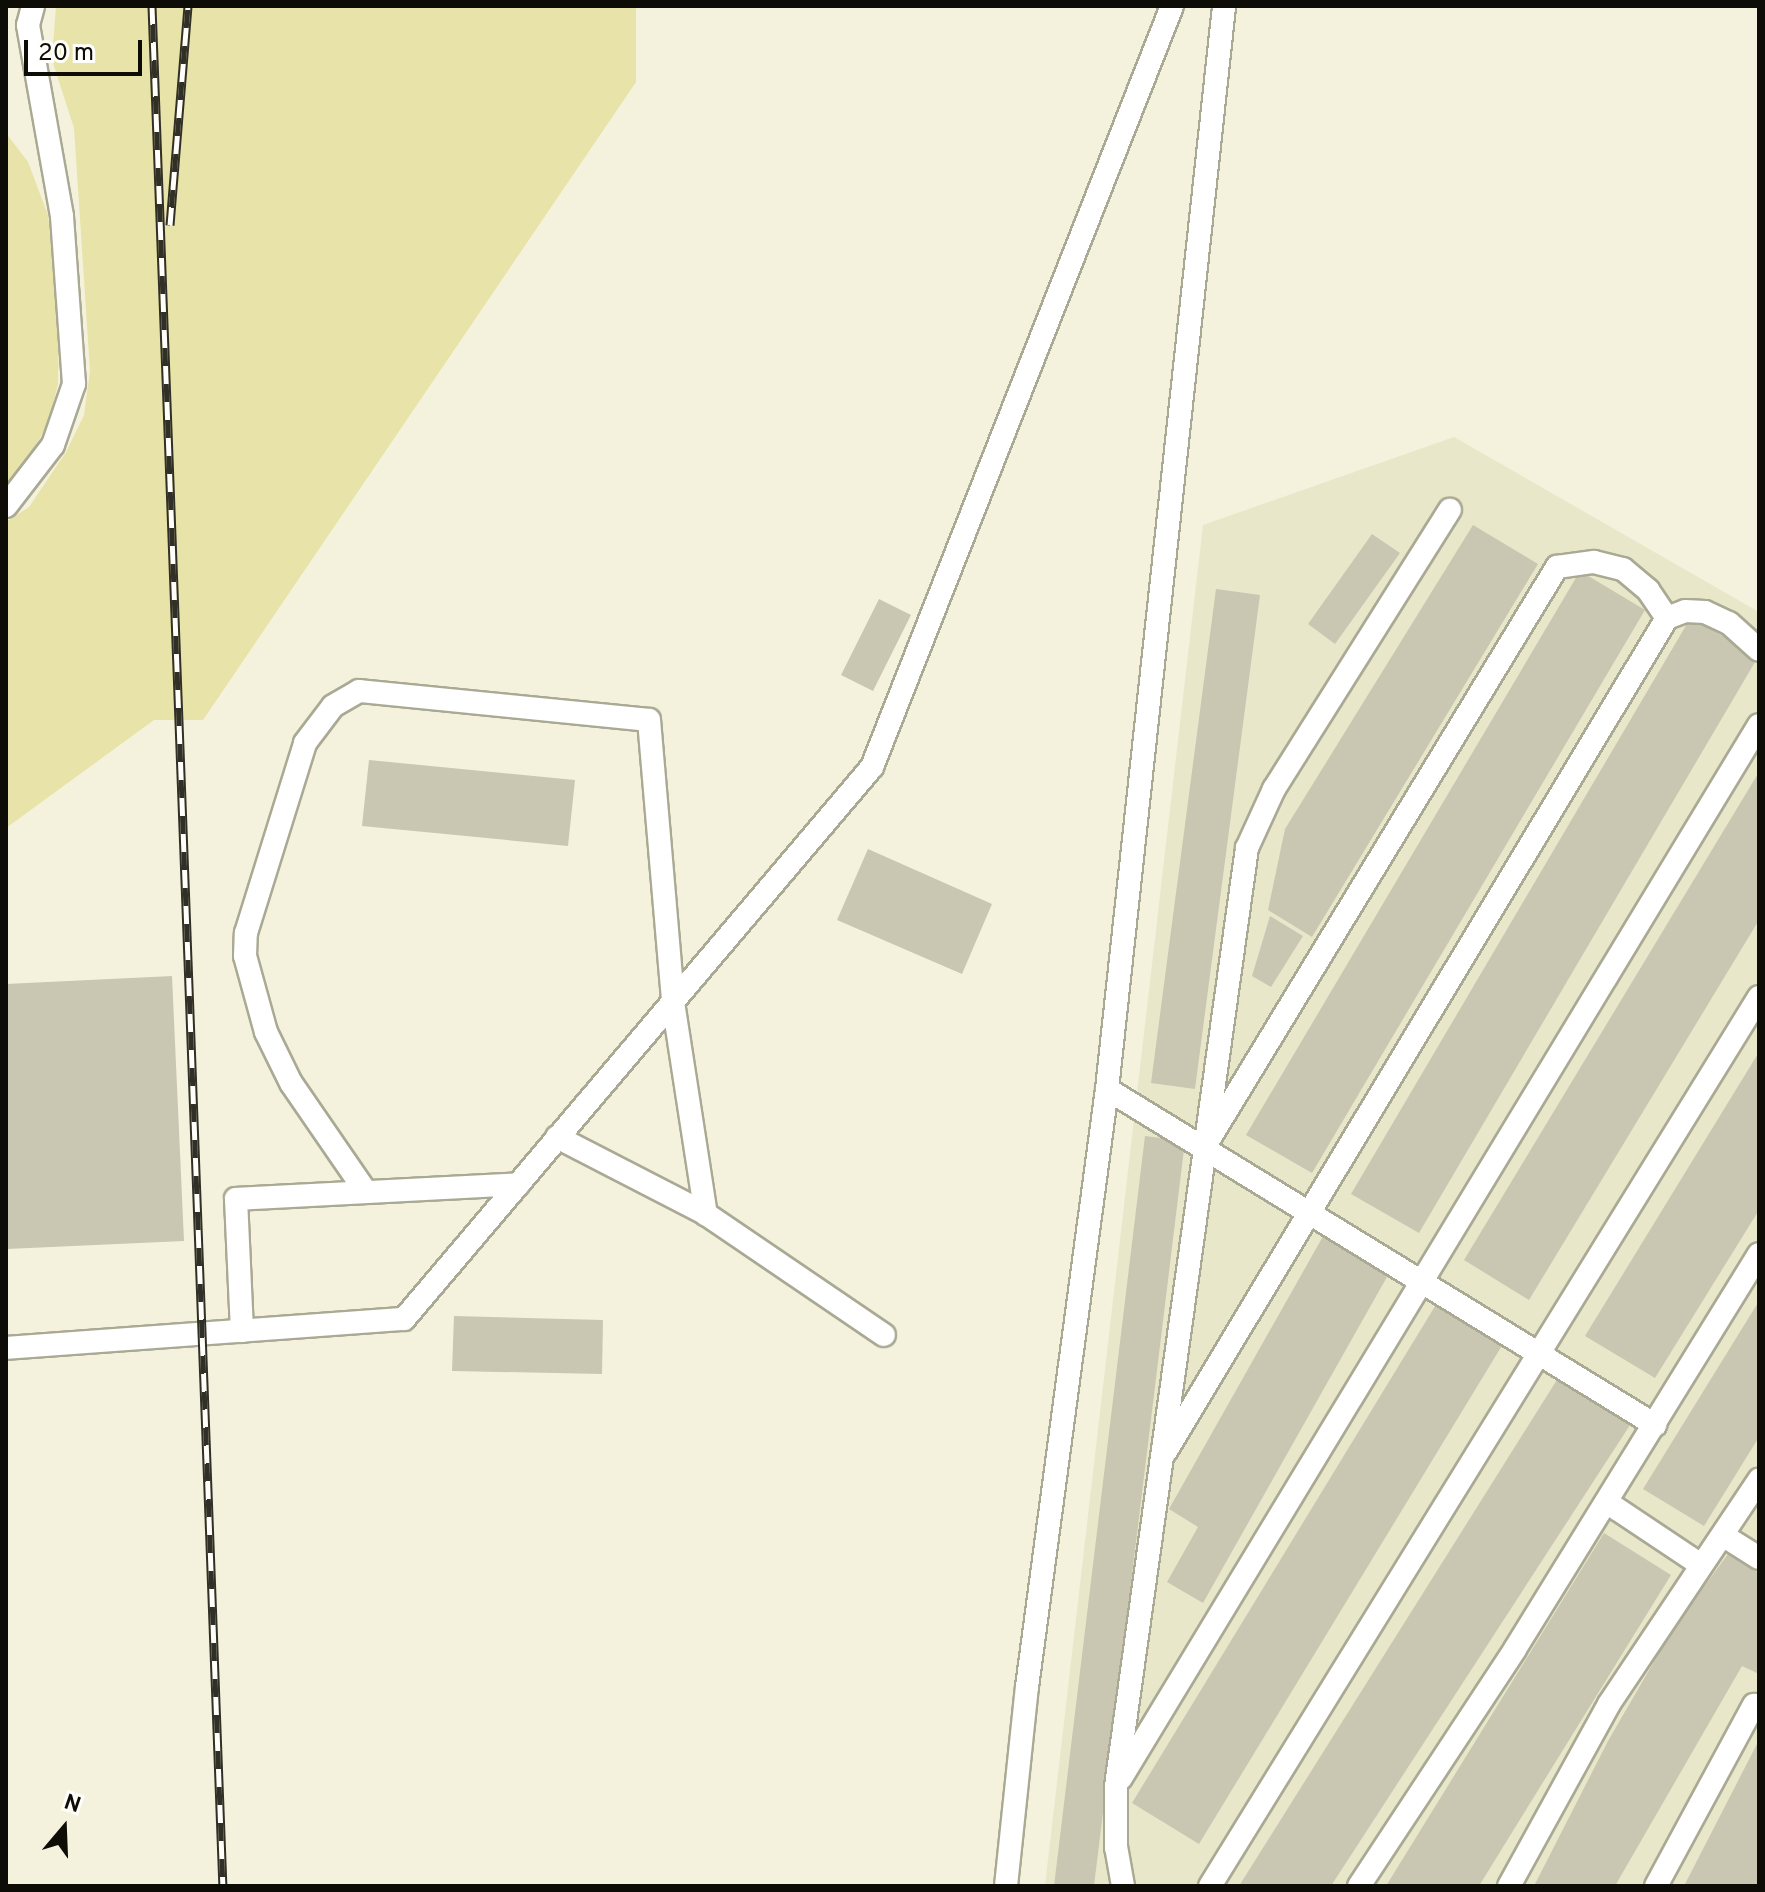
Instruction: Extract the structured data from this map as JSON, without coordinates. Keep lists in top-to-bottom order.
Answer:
{
  "scale_bar": "20 m",
  "north": "top"
}
